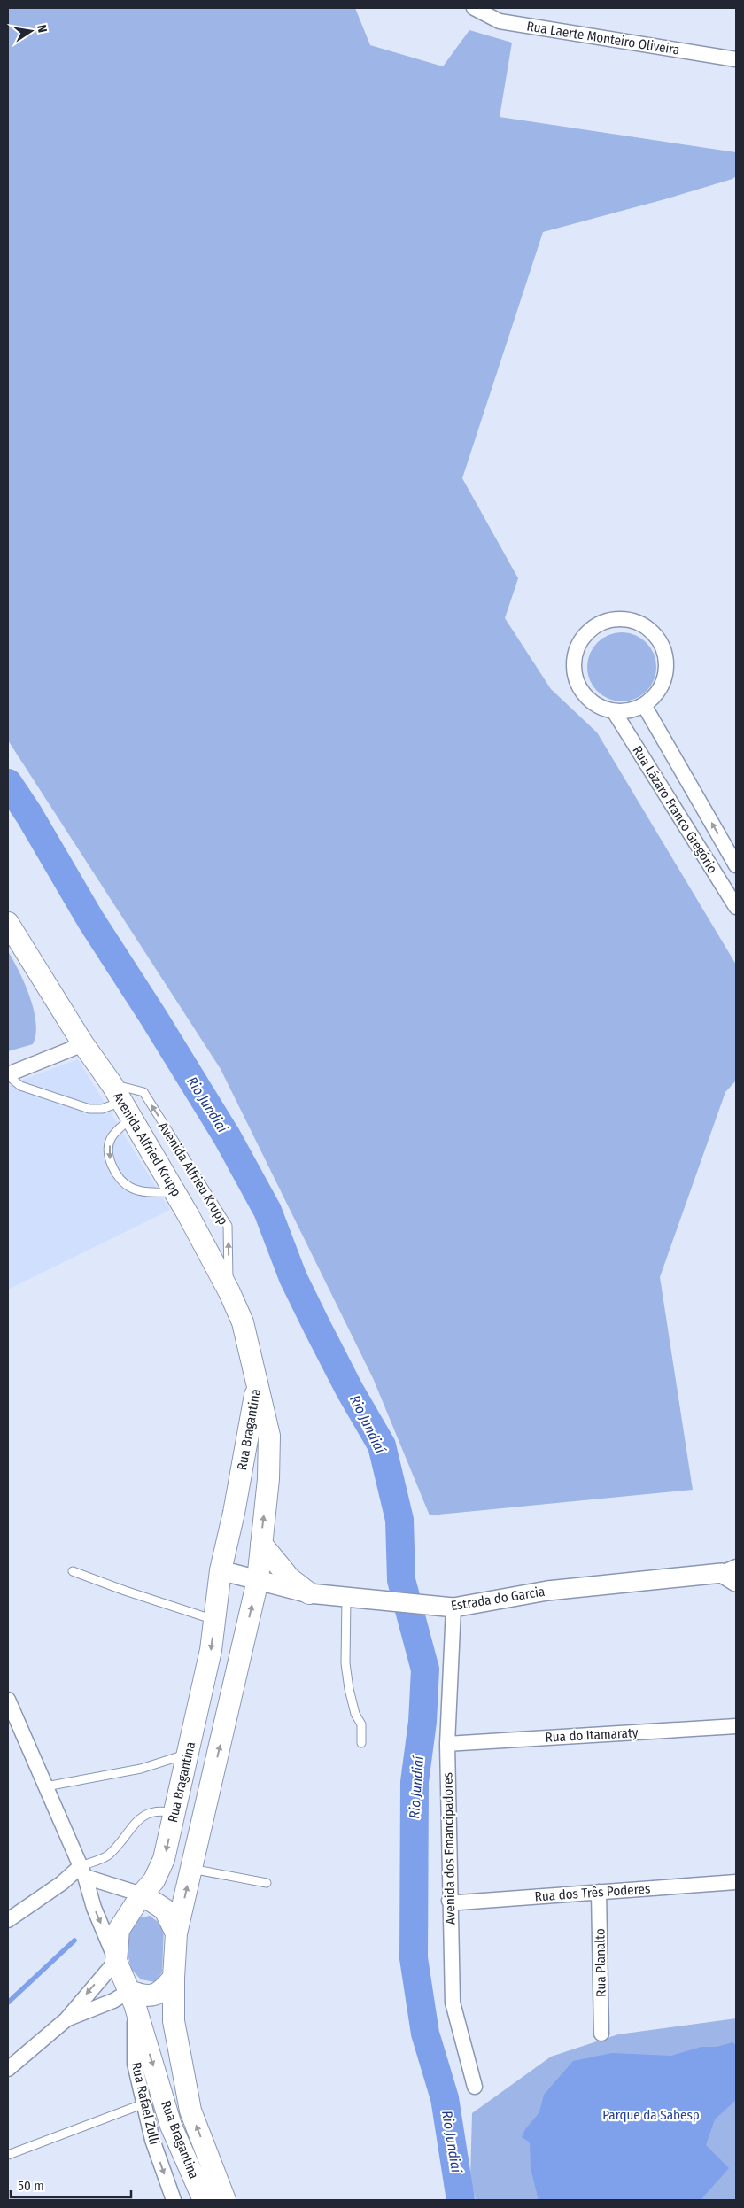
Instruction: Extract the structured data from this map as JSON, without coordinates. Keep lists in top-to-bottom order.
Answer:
{
  "streets": {
    "main road": ["Avenida Alfried Krupp", "Rua Bragantina"],
    "street": [
      "Rua Laerte Monteiro Oliveira",
      "Rua Lázaro Franco Gregório",
      "Estrada do Garcia",
      "Rua do Itamaraty",
      "Avenida dos Emancipadores",
      "Rua dos Três Poderes",
      "Rua Planalto",
      "Rua Rafael Zulli"
    ],
    "lane": ["Avenida Alfrieu Krupp"]
  },
  "crossings": [
    ["Avenida Alfried Krupp", "Avenida Alfrieu Krupp"],
    ["Avenida Alfried Krupp", "Rua Bragantina"],
    ["Rua Bragantina", "Estrada do Garcia"],
    ["Rua Bragantina", "Rua Rafael Zulli"],
    ["Estrada do Garcia", "Avenida dos Emancipadores"],
    ["Rua do Itamaraty", "Avenida dos Emancipadores"],
    ["Avenida dos Emancipadores", "Rua dos Três Poderes"],
    ["Rua dos Três Poderes", "Rua Planalto"]
  ],
  "one_way": ["Avenida Alfrieu Krupp", "Rua Rafael Zulli"],
  "water": ["Rio Jundiaí"],
  "parks": ["Parque da Sabesp"],
  "scale_bar": "50 m",
  "north": "right"
}
